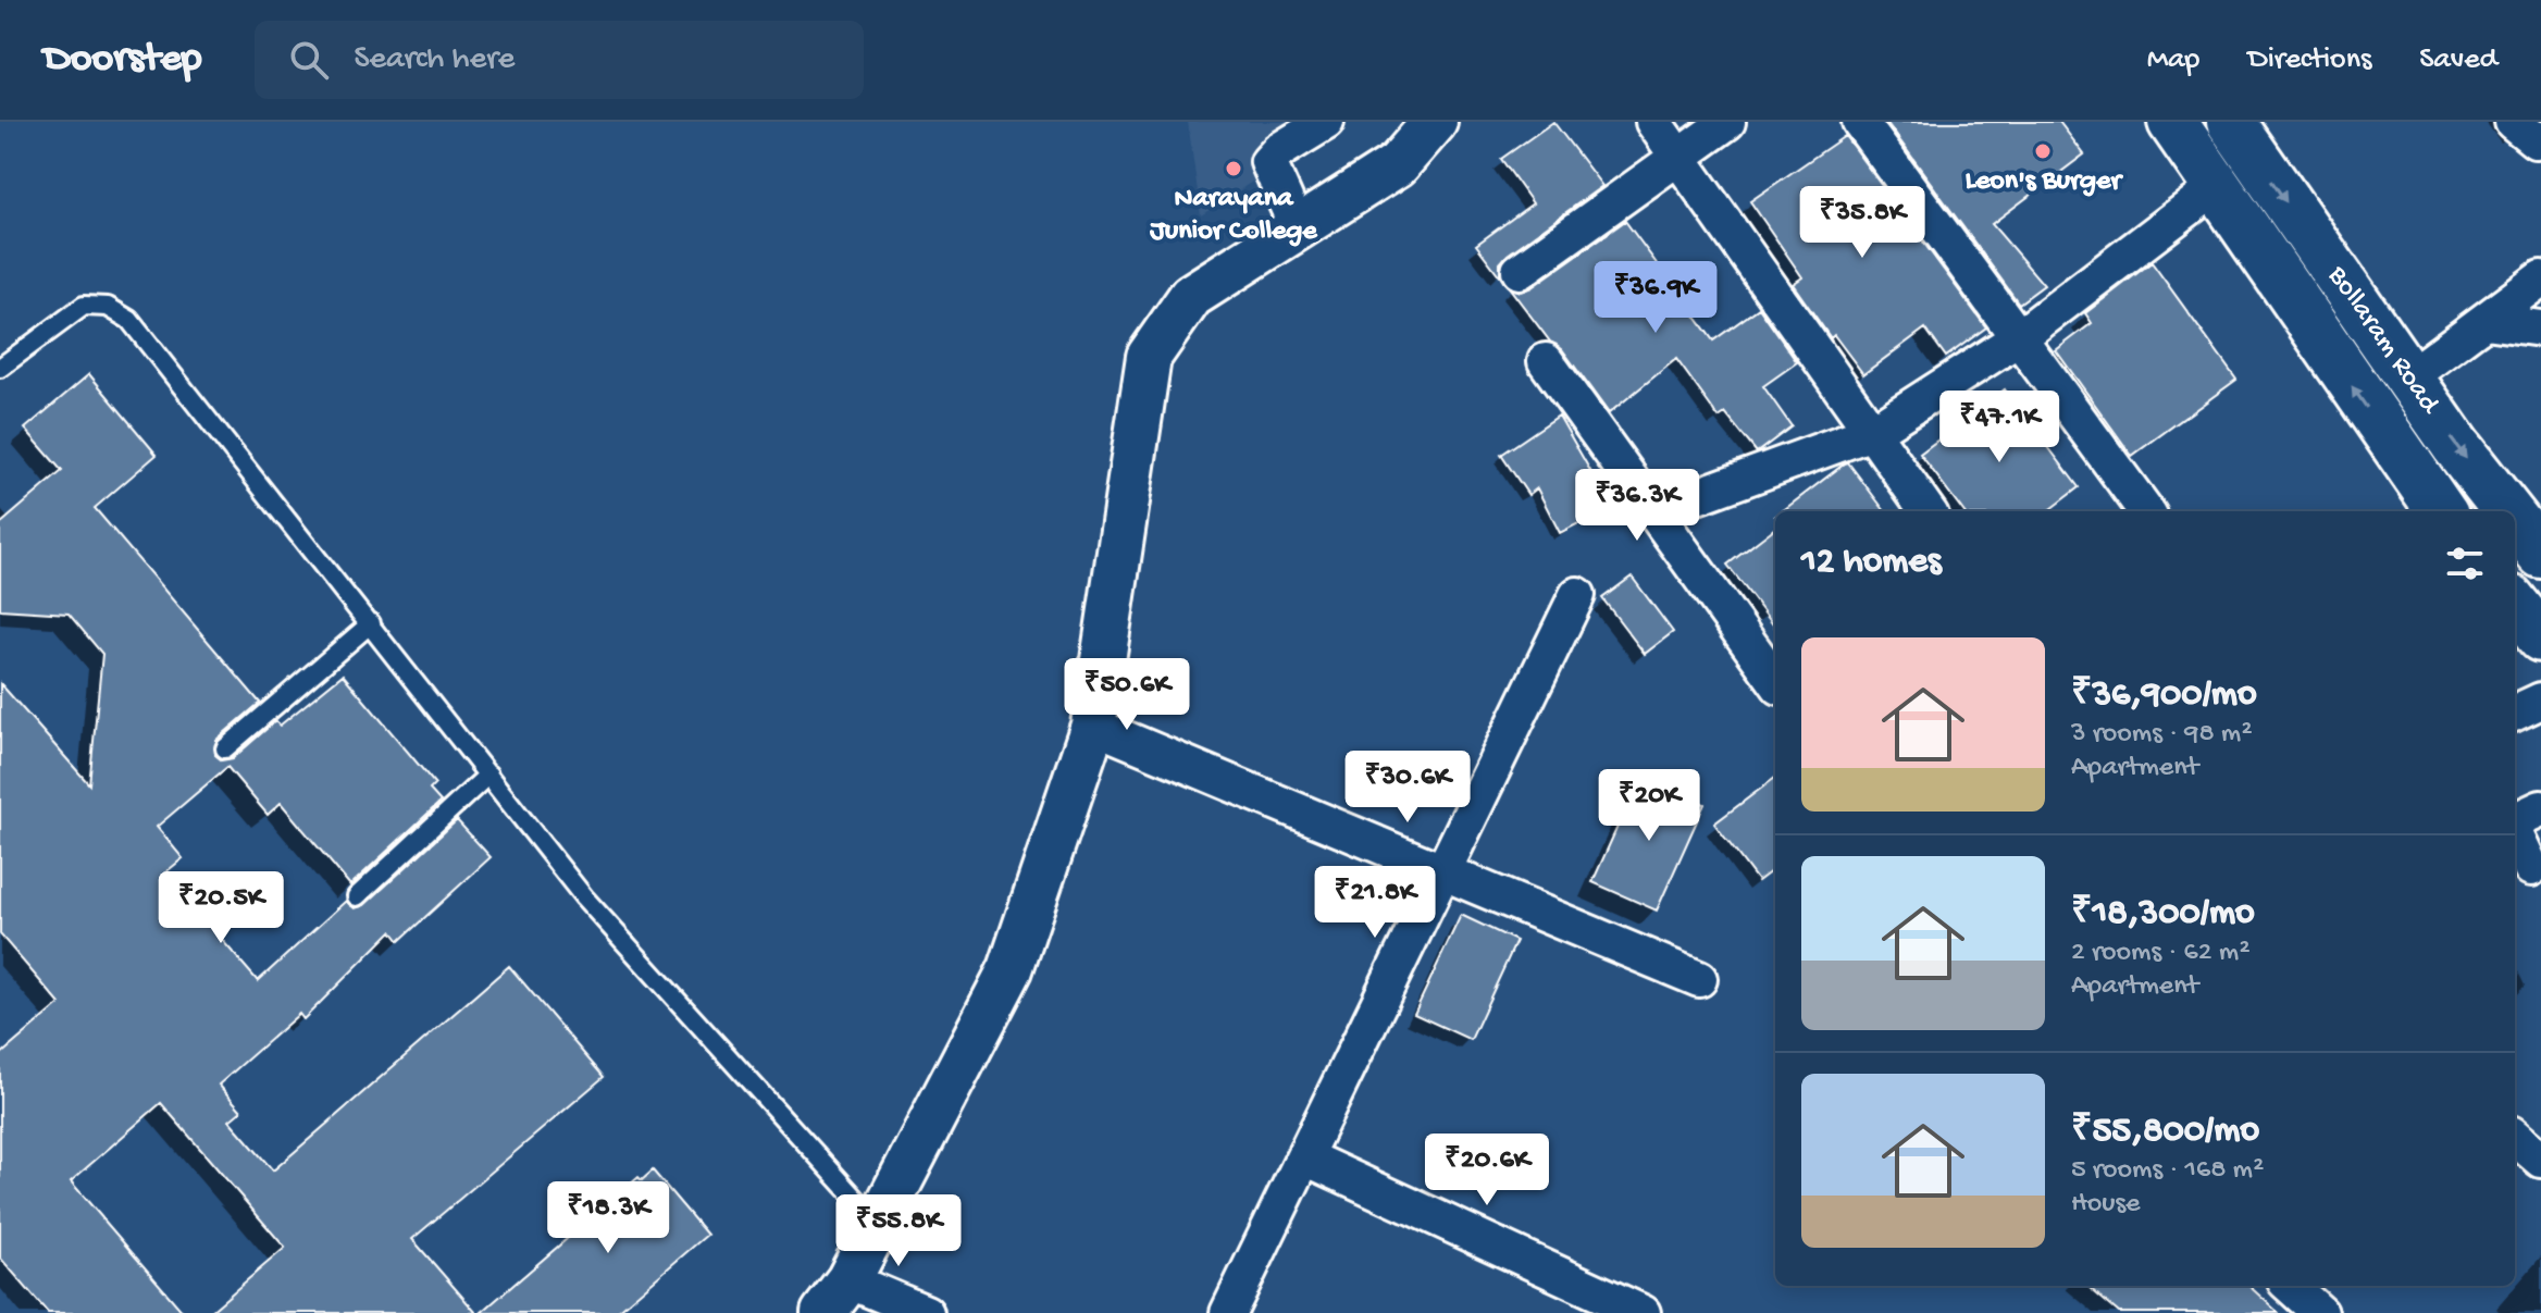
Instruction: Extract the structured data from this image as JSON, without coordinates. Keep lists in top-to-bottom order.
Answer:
{
  "streets": {
    "main road": ["Bollaram Road"]
  },
  "places": ["Leon's Burger", "Narayana Junior College"],
  "page": {
    "header": "Doorstep",
    "search": "Search here",
    "nav": ["Map", "Directions", "Saved"],
    "price": [
      "₹35.8K",
      "₹36.9K",
      "₹47.1K",
      "₹36.3K",
      "₹50.6K",
      "₹30.6K",
      "₹20K",
      "₹21.8K",
      "₹20.5K",
      "₹20.6K",
      "₹18.3K",
      "₹55.8K"
    ],
    "heading": "12 homes",
    "list": [
      {
        "name": "₹36,900/mo",
        "note": "3 rooms · 98 m² · Apartment"
      },
      {
        "name": "₹18,300/mo",
        "note": "2 rooms · 62 m² · Apartment"
      },
      {
        "name": "₹55,800/mo",
        "note": "5 rooms · 168 m² · House"
      }
    ]
  }
}
